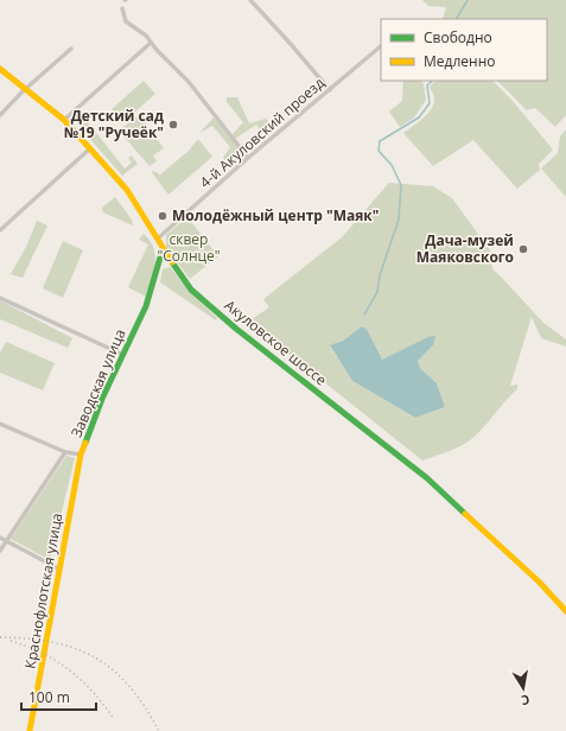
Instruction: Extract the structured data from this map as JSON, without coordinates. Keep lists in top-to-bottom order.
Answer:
{
  "streets": {
    "street": [
      "4-й Акуловский проезд",
      "Акуловское шоссе",
      "Заводская улица",
      "Краснофлотская улица"
    ]
  },
  "crossings": [
    ["4-й Акуловский проезд", "Акуловское шоссе"],
    ["Акуловское шоссе", "Заводская улица"],
    ["Заводская улица", "Краснофлотская улица"]
  ],
  "parks": ["сквер \"Солнце\""],
  "places": ["Детский сад №19 \"Ручеёк\"", "Молодёжный центр \"Маяк\"", "Дача-музей Маяковского"],
  "legend": ["Свободно", "Медленно"],
  "scale_bar": "100 m",
  "north": "bottom"
}
